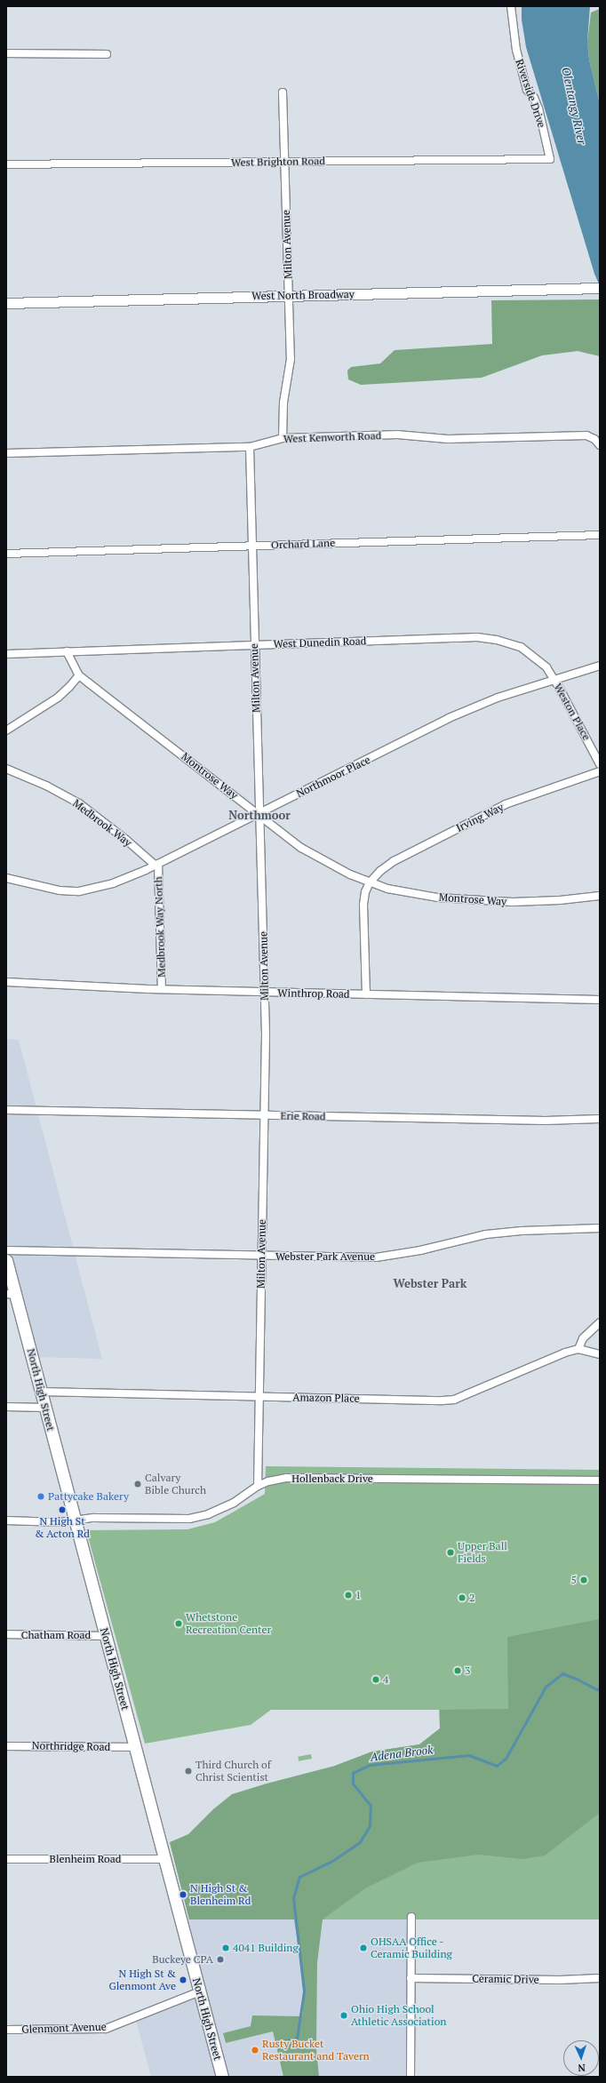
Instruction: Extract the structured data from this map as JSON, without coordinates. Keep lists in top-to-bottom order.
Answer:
{
  "streets": {
    "main road": ["West North Broadway", "North High Street"],
    "street": [
      "Riverside Drive",
      "West Brighton Road",
      "Milton Avenue",
      "West Kenworth Road",
      "Orchard Lane",
      "West Dunedin Road",
      "Weston Place",
      "Montrose Way",
      "Northmoor Place",
      "Irving Way",
      "Medbrook Way",
      "Medbrook Way North",
      "Winthrop Road",
      "Erie Road",
      "Webster Park Avenue",
      "Amazon Place",
      "Hollenback Drive",
      "Chatham Road",
      "Northridge Road",
      "Blenheim Road",
      "Ceramic Drive",
      "Glenmont Avenue"
    ]
  },
  "crossings": [
    ["Riverside Drive", "West Brighton Road"],
    ["West Brighton Road", "Milton Avenue"],
    ["Milton Avenue", "West North Broadway"],
    ["Milton Avenue", "West Kenworth Road"],
    ["Milton Avenue", "Orchard Lane"],
    ["Milton Avenue", "West Dunedin Road"],
    ["Milton Avenue", "Montrose Way"],
    ["Milton Avenue", "Northmoor Place"],
    ["Milton Avenue", "Winthrop Road"],
    ["Milton Avenue", "Erie Road"],
    ["Milton Avenue", "Webster Park Avenue"],
    ["Milton Avenue", "Amazon Place"],
    ["Milton Avenue", "Hollenback Drive"],
    ["West Dunedin Road", "Weston Place"],
    ["West Dunedin Road", "Montrose Way"],
    ["West Dunedin Road", "Northmoor Place"],
    ["Weston Place", "Northmoor Place"],
    ["Montrose Way", "Northmoor Place"],
    ["Montrose Way", "Irving Way"],
    ["Northmoor Place", "Medbrook Way"],
    ["Northmoor Place", "Medbrook Way North"],
    ["Medbrook Way", "Medbrook Way North"],
    ["Medbrook Way North", "Winthrop Road"],
    ["North High Street", "Amazon Place"],
    ["North High Street", "Hollenback Drive"],
    ["North High Street", "Chatham Road"],
    ["North High Street", "Northridge Road"],
    ["North High Street", "Blenheim Road"],
    ["North High Street", "Glenmont Avenue"]
  ],
  "districts": ["Northmoor", "Webster Park"],
  "water": ["Olentangy River", "Adena Brook"],
  "places": [
    "Calvary Bible Church",
    "Pattycake Bakery",
    "N High St & Acton Rd",
    "Upper Ball Fields",
    "5",
    "1",
    "2",
    "Whetstone Recreation Center",
    "3",
    "4",
    "Third Church of Christ Scientist",
    "N High St & Blenheim Rd",
    "4041 Building",
    "OHSAA Office - Ceramic Building",
    "Buckeye CPA",
    "N High St & Glenmont Ave",
    "Ohio High School Athletic Association",
    "Rusty Bucket Restaurant and Tavern"
  ],
  "north": "bottom"
}
